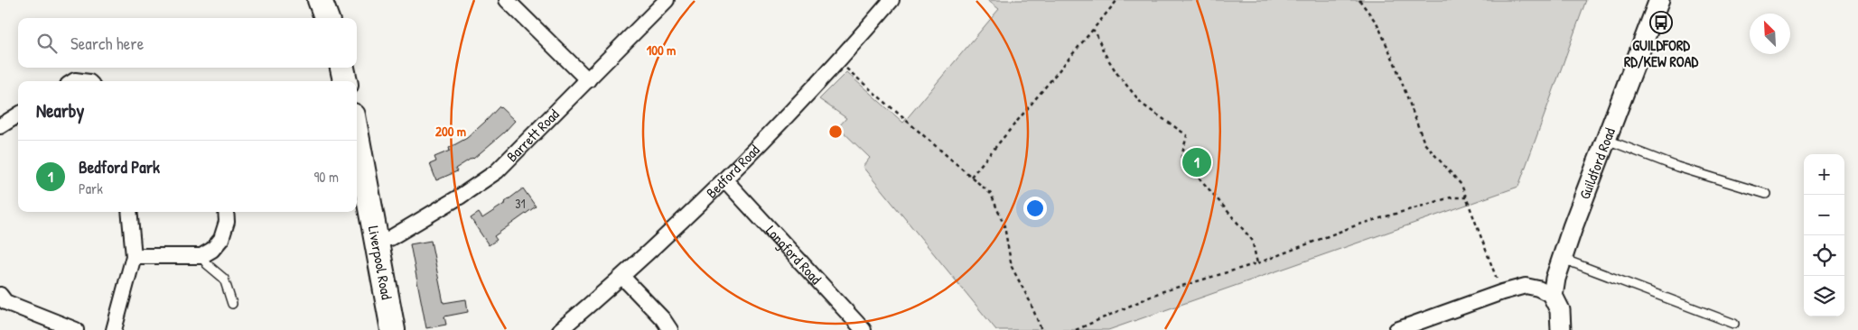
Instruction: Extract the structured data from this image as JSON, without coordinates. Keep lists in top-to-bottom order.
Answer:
{
  "streets": {
    "main road": ["Liverpool Road"],
    "street": [
      "Barrett Road",
      "Guildford Road",
      "Bedford Road",
      "Longford Road"
    ]
  },
  "crossings": [
    ["Barrett Road", "Liverpool Road"],
    ["Bedford Road", "Longford Road"]
  ],
  "places": {
    "bus stop": ["GUILDFORD RD/KEW ROAD"]
  },
  "house_numbers": ["31"],
  "north": "top left",
  "page": {
    "search": "Search here",
    "heading": "Nearby",
    "list": [
      {
        "mark": "1",
        "name": "Bedford Park",
        "note": "Park",
        "value": "90 m"
      }
    ],
    "pins": "1",
    "map_buttons": ["+", "−"]
  },
  "rings": ["100 m", "200 m"]
}
